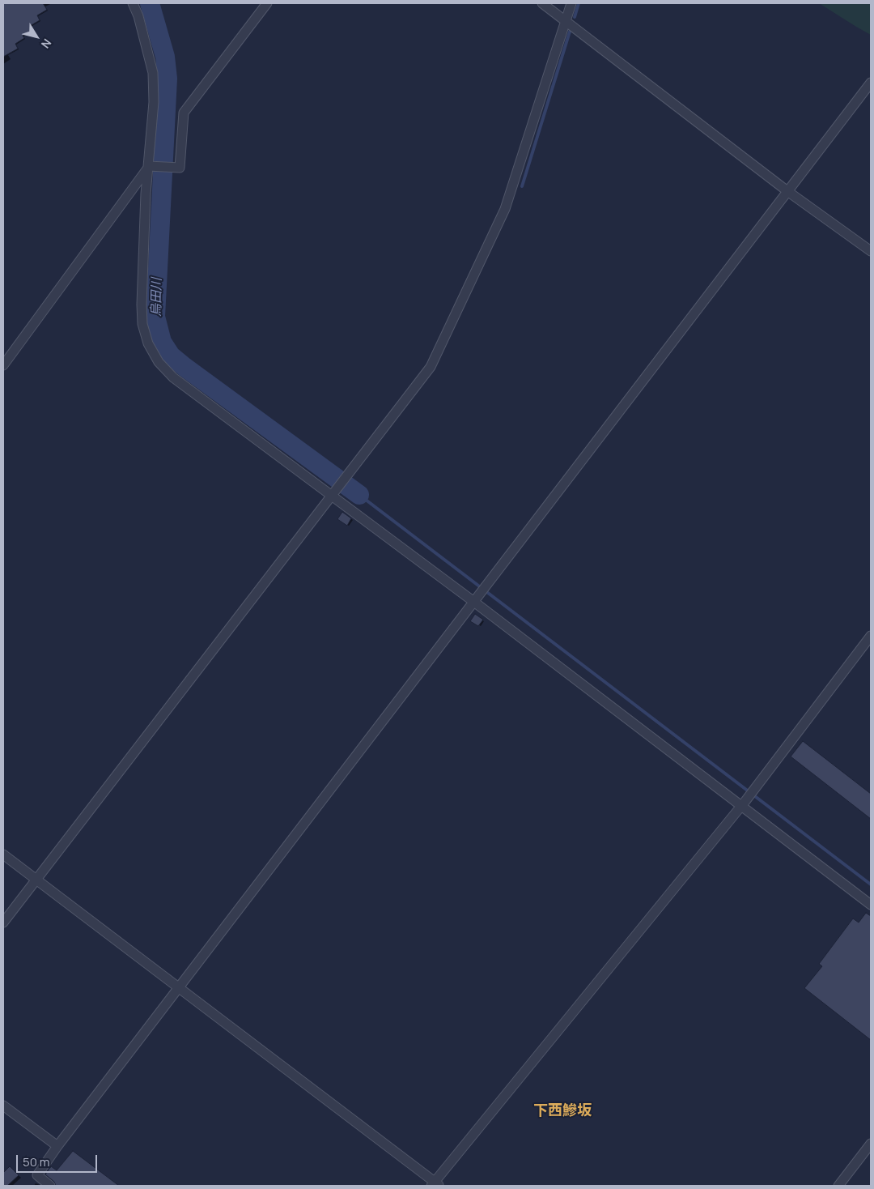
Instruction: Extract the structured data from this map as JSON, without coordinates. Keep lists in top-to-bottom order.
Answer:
{
  "districts": ["下西鰺坂"],
  "water": ["烏田川"],
  "scale_bar": "50 m",
  "north": "bottom right"
}
